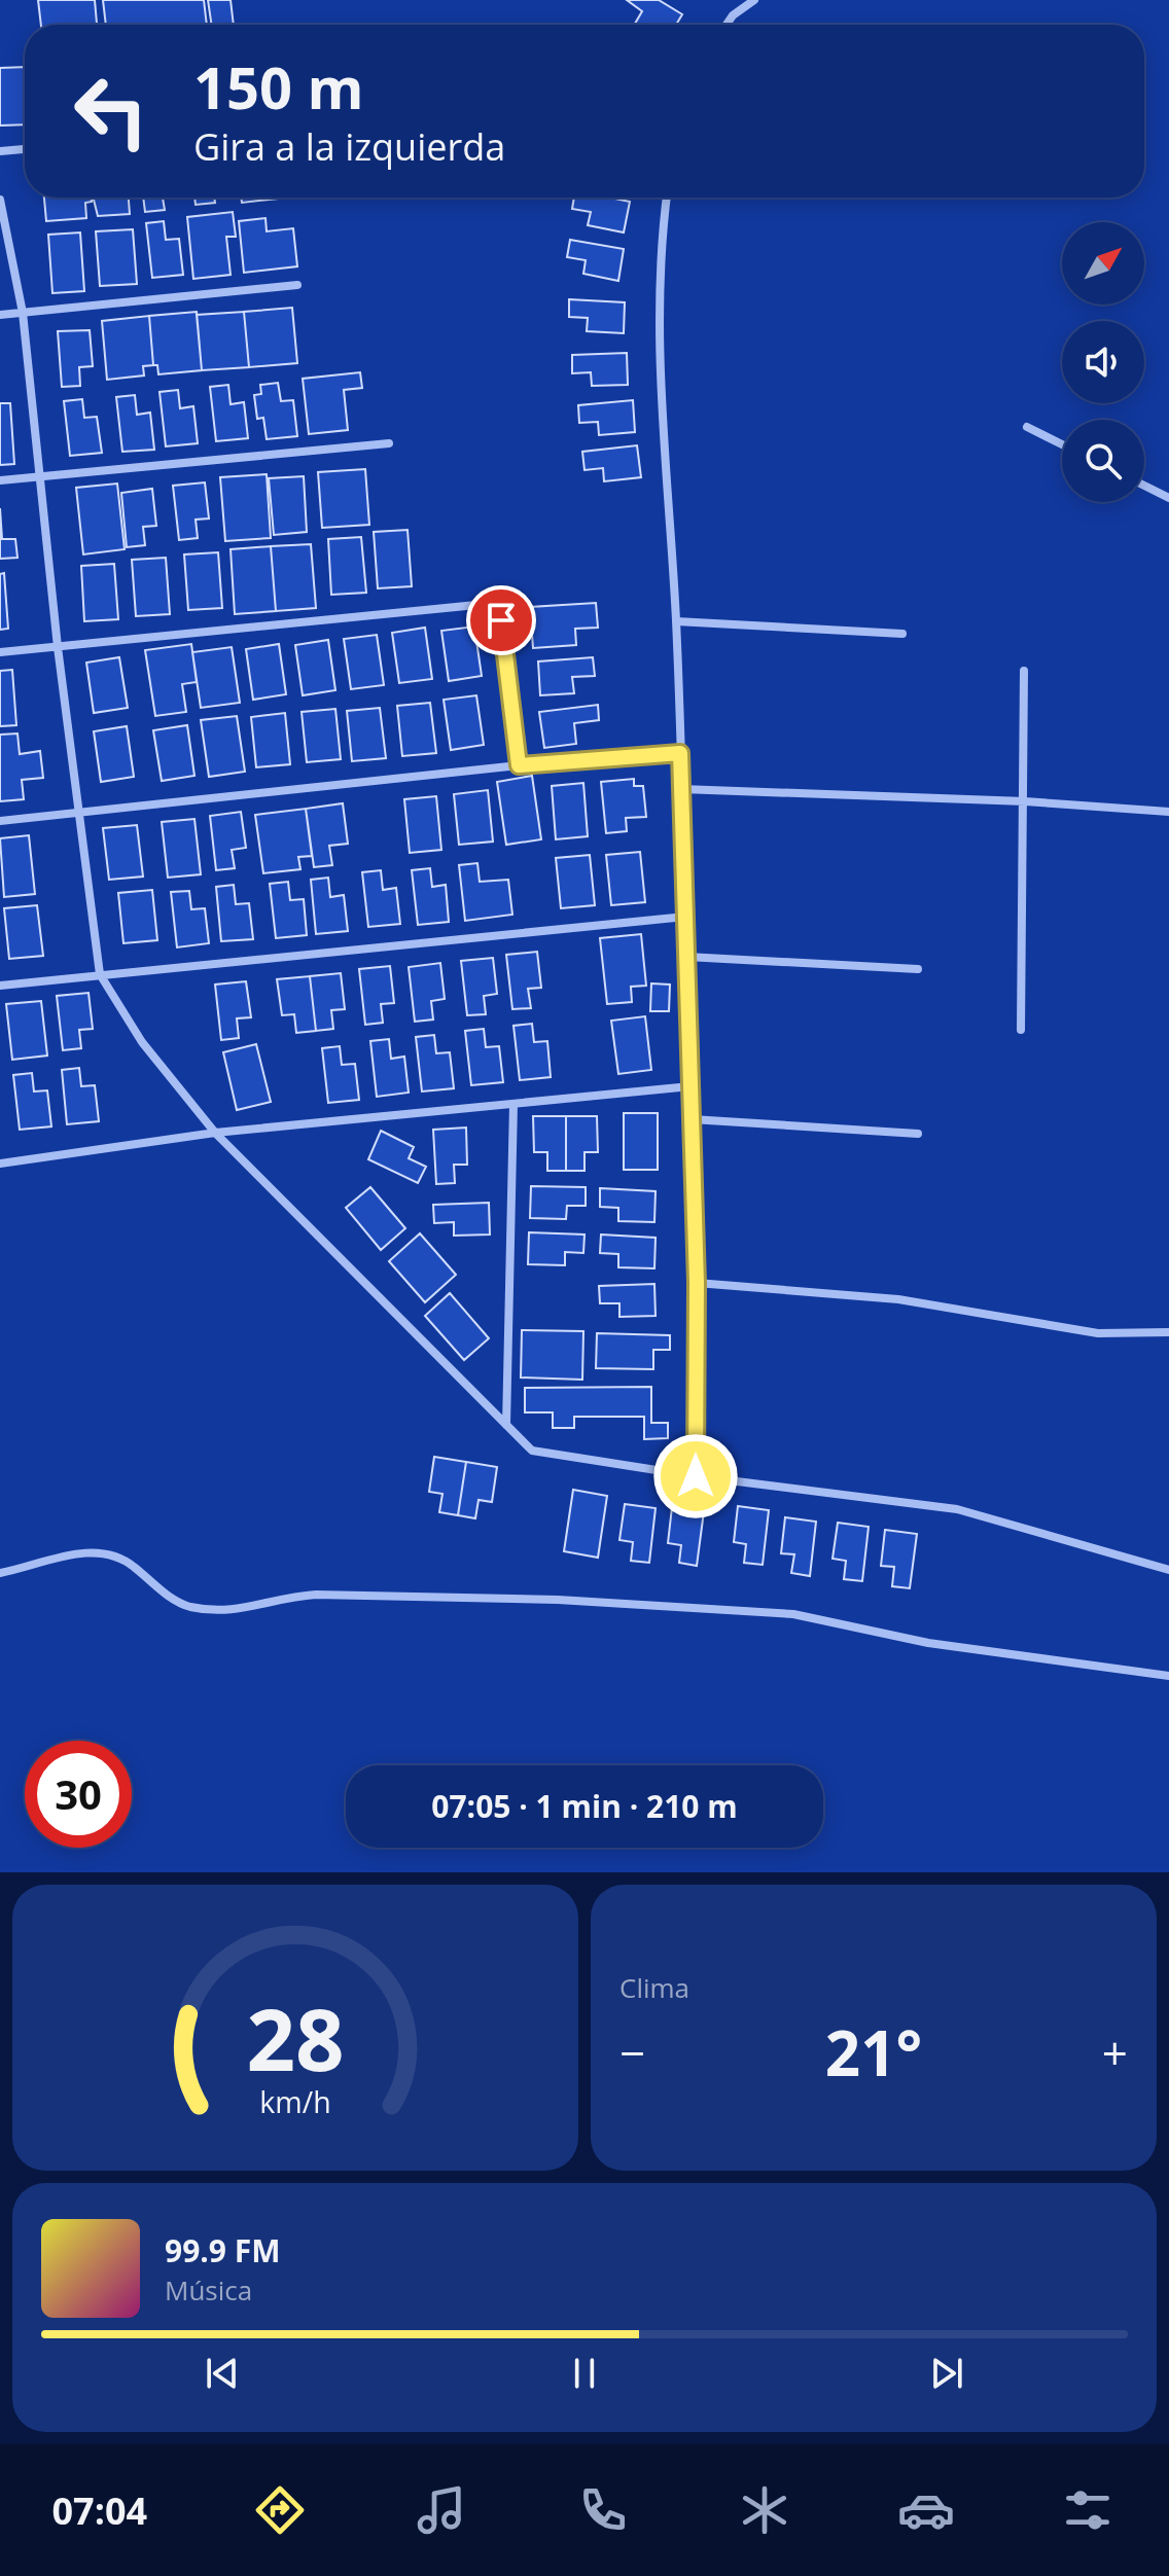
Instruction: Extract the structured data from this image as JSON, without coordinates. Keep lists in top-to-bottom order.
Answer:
{
  "north": "top right",
  "page": {
    "turn": ["150 m", "Gira a la izquierda"],
    "limit": "30",
    "trip": "07:05 · 1 min · 210 m",
    "tile": "Clima",
    "heat": ["−", "21°", "+"],
    "song": ["99.9 FM", "Música"],
    "tabs": "07:04",
    "gauge": ["28", "km/h"]
  }
}
